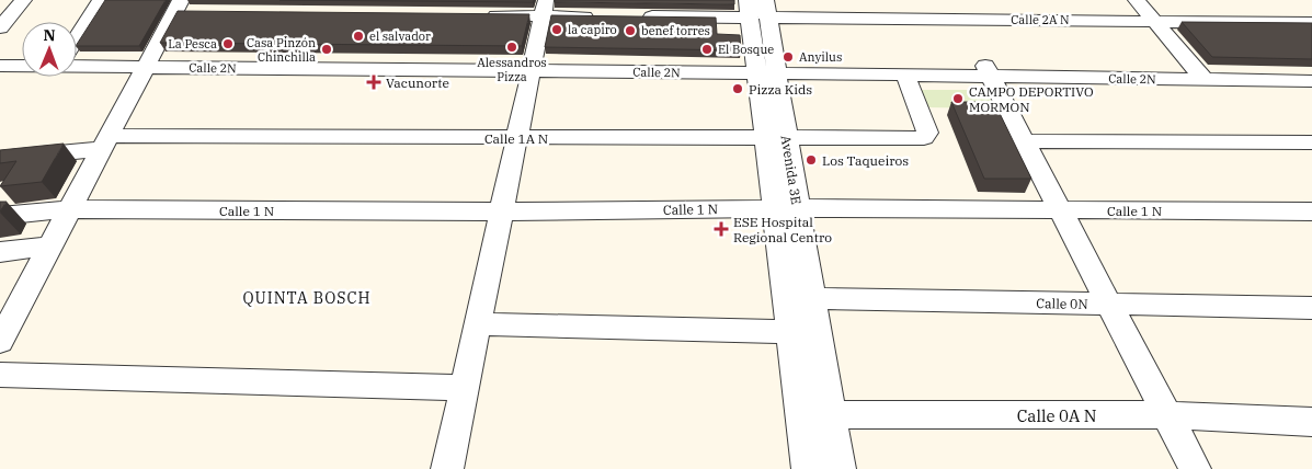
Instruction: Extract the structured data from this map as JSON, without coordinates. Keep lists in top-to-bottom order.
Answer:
{
  "streets": {
    "street": [
      "Calle 2A N",
      "Calle 2N",
      "Calle 1A N",
      "Avenida 3E",
      "Calle 1 N",
      "Calle 0N",
      "Calle 0A N"
    ]
  },
  "crossings": [
    ["Calle 2A N", "Avenida 3E"],
    ["Calle 2N", "Calle 1A N"],
    ["Calle 2N", "Avenida 3E"],
    ["Calle 1A N", "Avenida 3E"],
    ["Avenida 3E", "Calle 1 N"],
    ["Avenida 3E", "Calle 0N"],
    ["Avenida 3E", "Calle 0A N"]
  ],
  "districts": ["QUINTA BOSCH"],
  "places": {
    "other": [
      "la capiro",
      "benef torres",
      "el salvador",
      "La Pesca",
      "Alessandros Pizza",
      "Casa Pinzón Chinchilla",
      "El Bosque",
      "Anyilus",
      "Pizza Kids",
      "CAMPO DEPORTIVO MORMON",
      "Los Taqueiros"
    ],
    "health": ["Vacunorte", "ESE Hospital Regional Centro"]
  },
  "north": "top"
}
